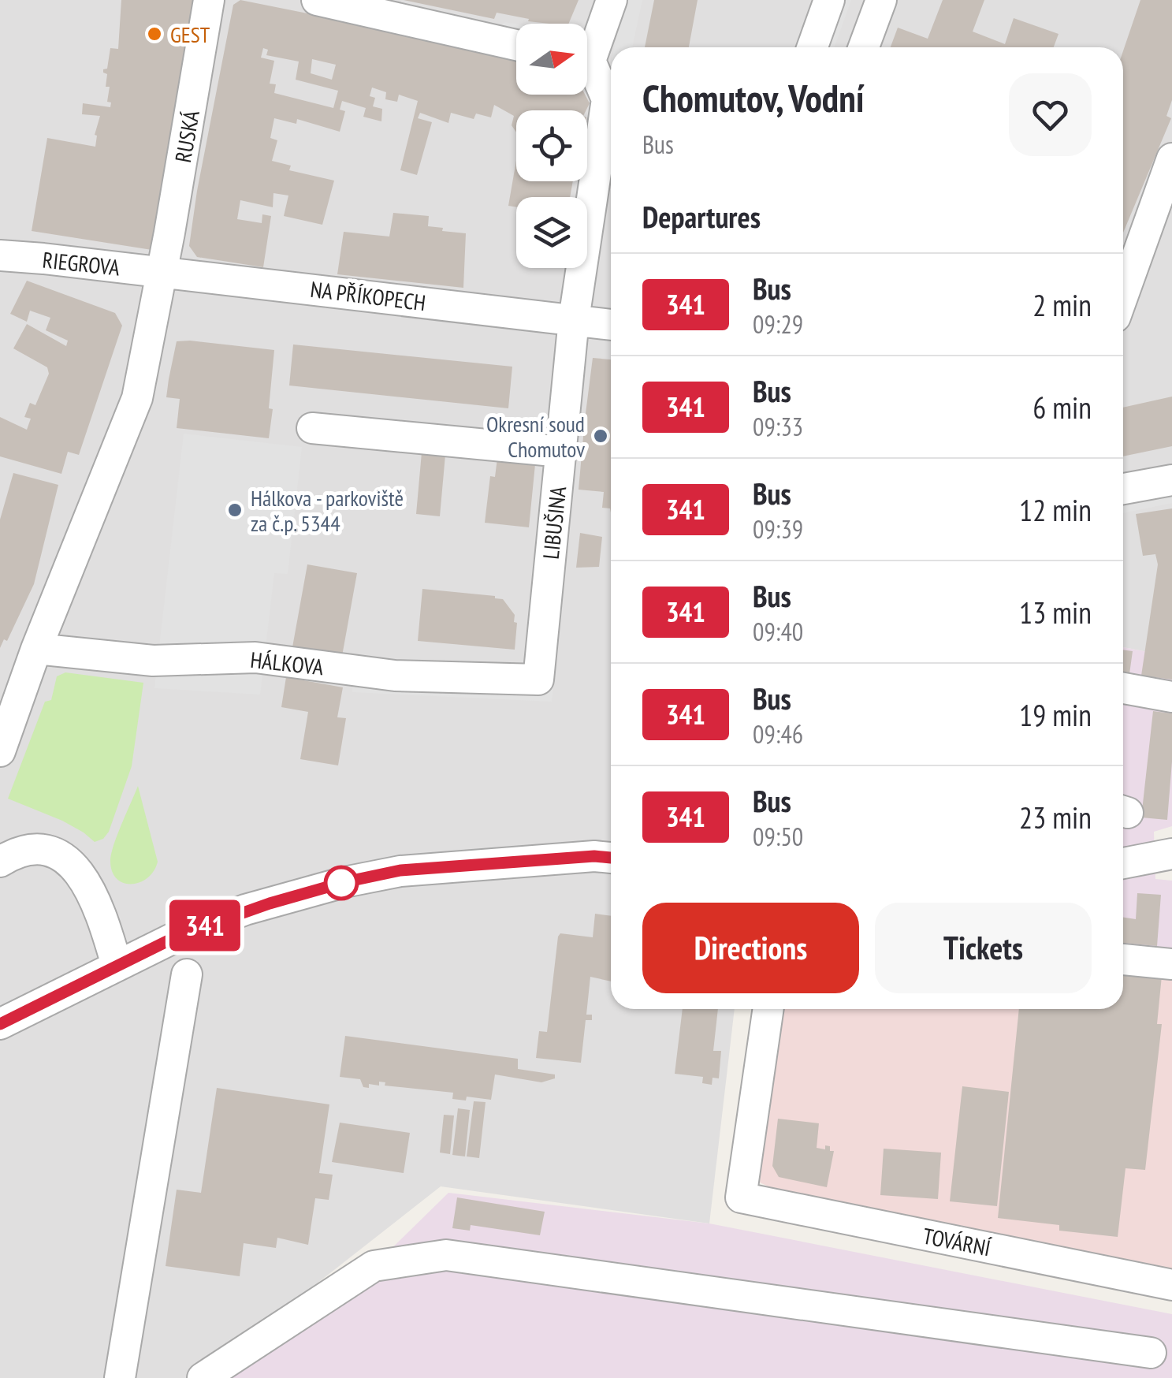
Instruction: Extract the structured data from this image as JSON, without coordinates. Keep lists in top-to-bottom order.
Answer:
{
  "streets": {
    "street": [
      "RUSKÁ",
      "RIEGROVA",
      "NA PŘÍKOPECH",
      "LIBUŠINA",
      "HÁLKOVA",
      "TOVÁRNÍ"
    ]
  },
  "crossings": [
    ["RUSKÁ", "RIEGROVA"],
    ["RUSKÁ", "NA PŘÍKOPECH"],
    ["RIEGROVA", "NA PŘÍKOPECH"],
    ["NA PŘÍKOPECH", "LIBUŠINA"],
    ["LIBUŠINA", "HÁLKOVA"]
  ],
  "places": ["GEST", "Okresní soud Chomutov", "Hálkova - parkoviště za č.p. 5344"],
  "lines": ["bus line 341"],
  "north": "right",
  "page": {
    "on_map": "341",
    "heading": [
      ["Chomutov, Vodní", "Bus"],
      "Departures"
    ],
    "list": [
      {
        "mark": "341",
        "name": "Bus",
        "note": "09:29",
        "value": "2 min"
      },
      {
        "mark": "341",
        "name": "Bus",
        "note": "09:33",
        "value": "6 min"
      },
      {
        "mark": "341",
        "name": "Bus",
        "note": "09:39",
        "value": "12 min"
      },
      {
        "mark": "341",
        "name": "Bus",
        "note": "09:40",
        "value": "13 min"
      },
      {
        "mark": "341",
        "name": "Bus",
        "note": "09:46",
        "value": "19 min"
      },
      {
        "mark": "341",
        "name": "Bus",
        "note": "09:50",
        "value": "23 min"
      }
    ],
    "buttons": ["Directions", "Tickets"]
  }
}
